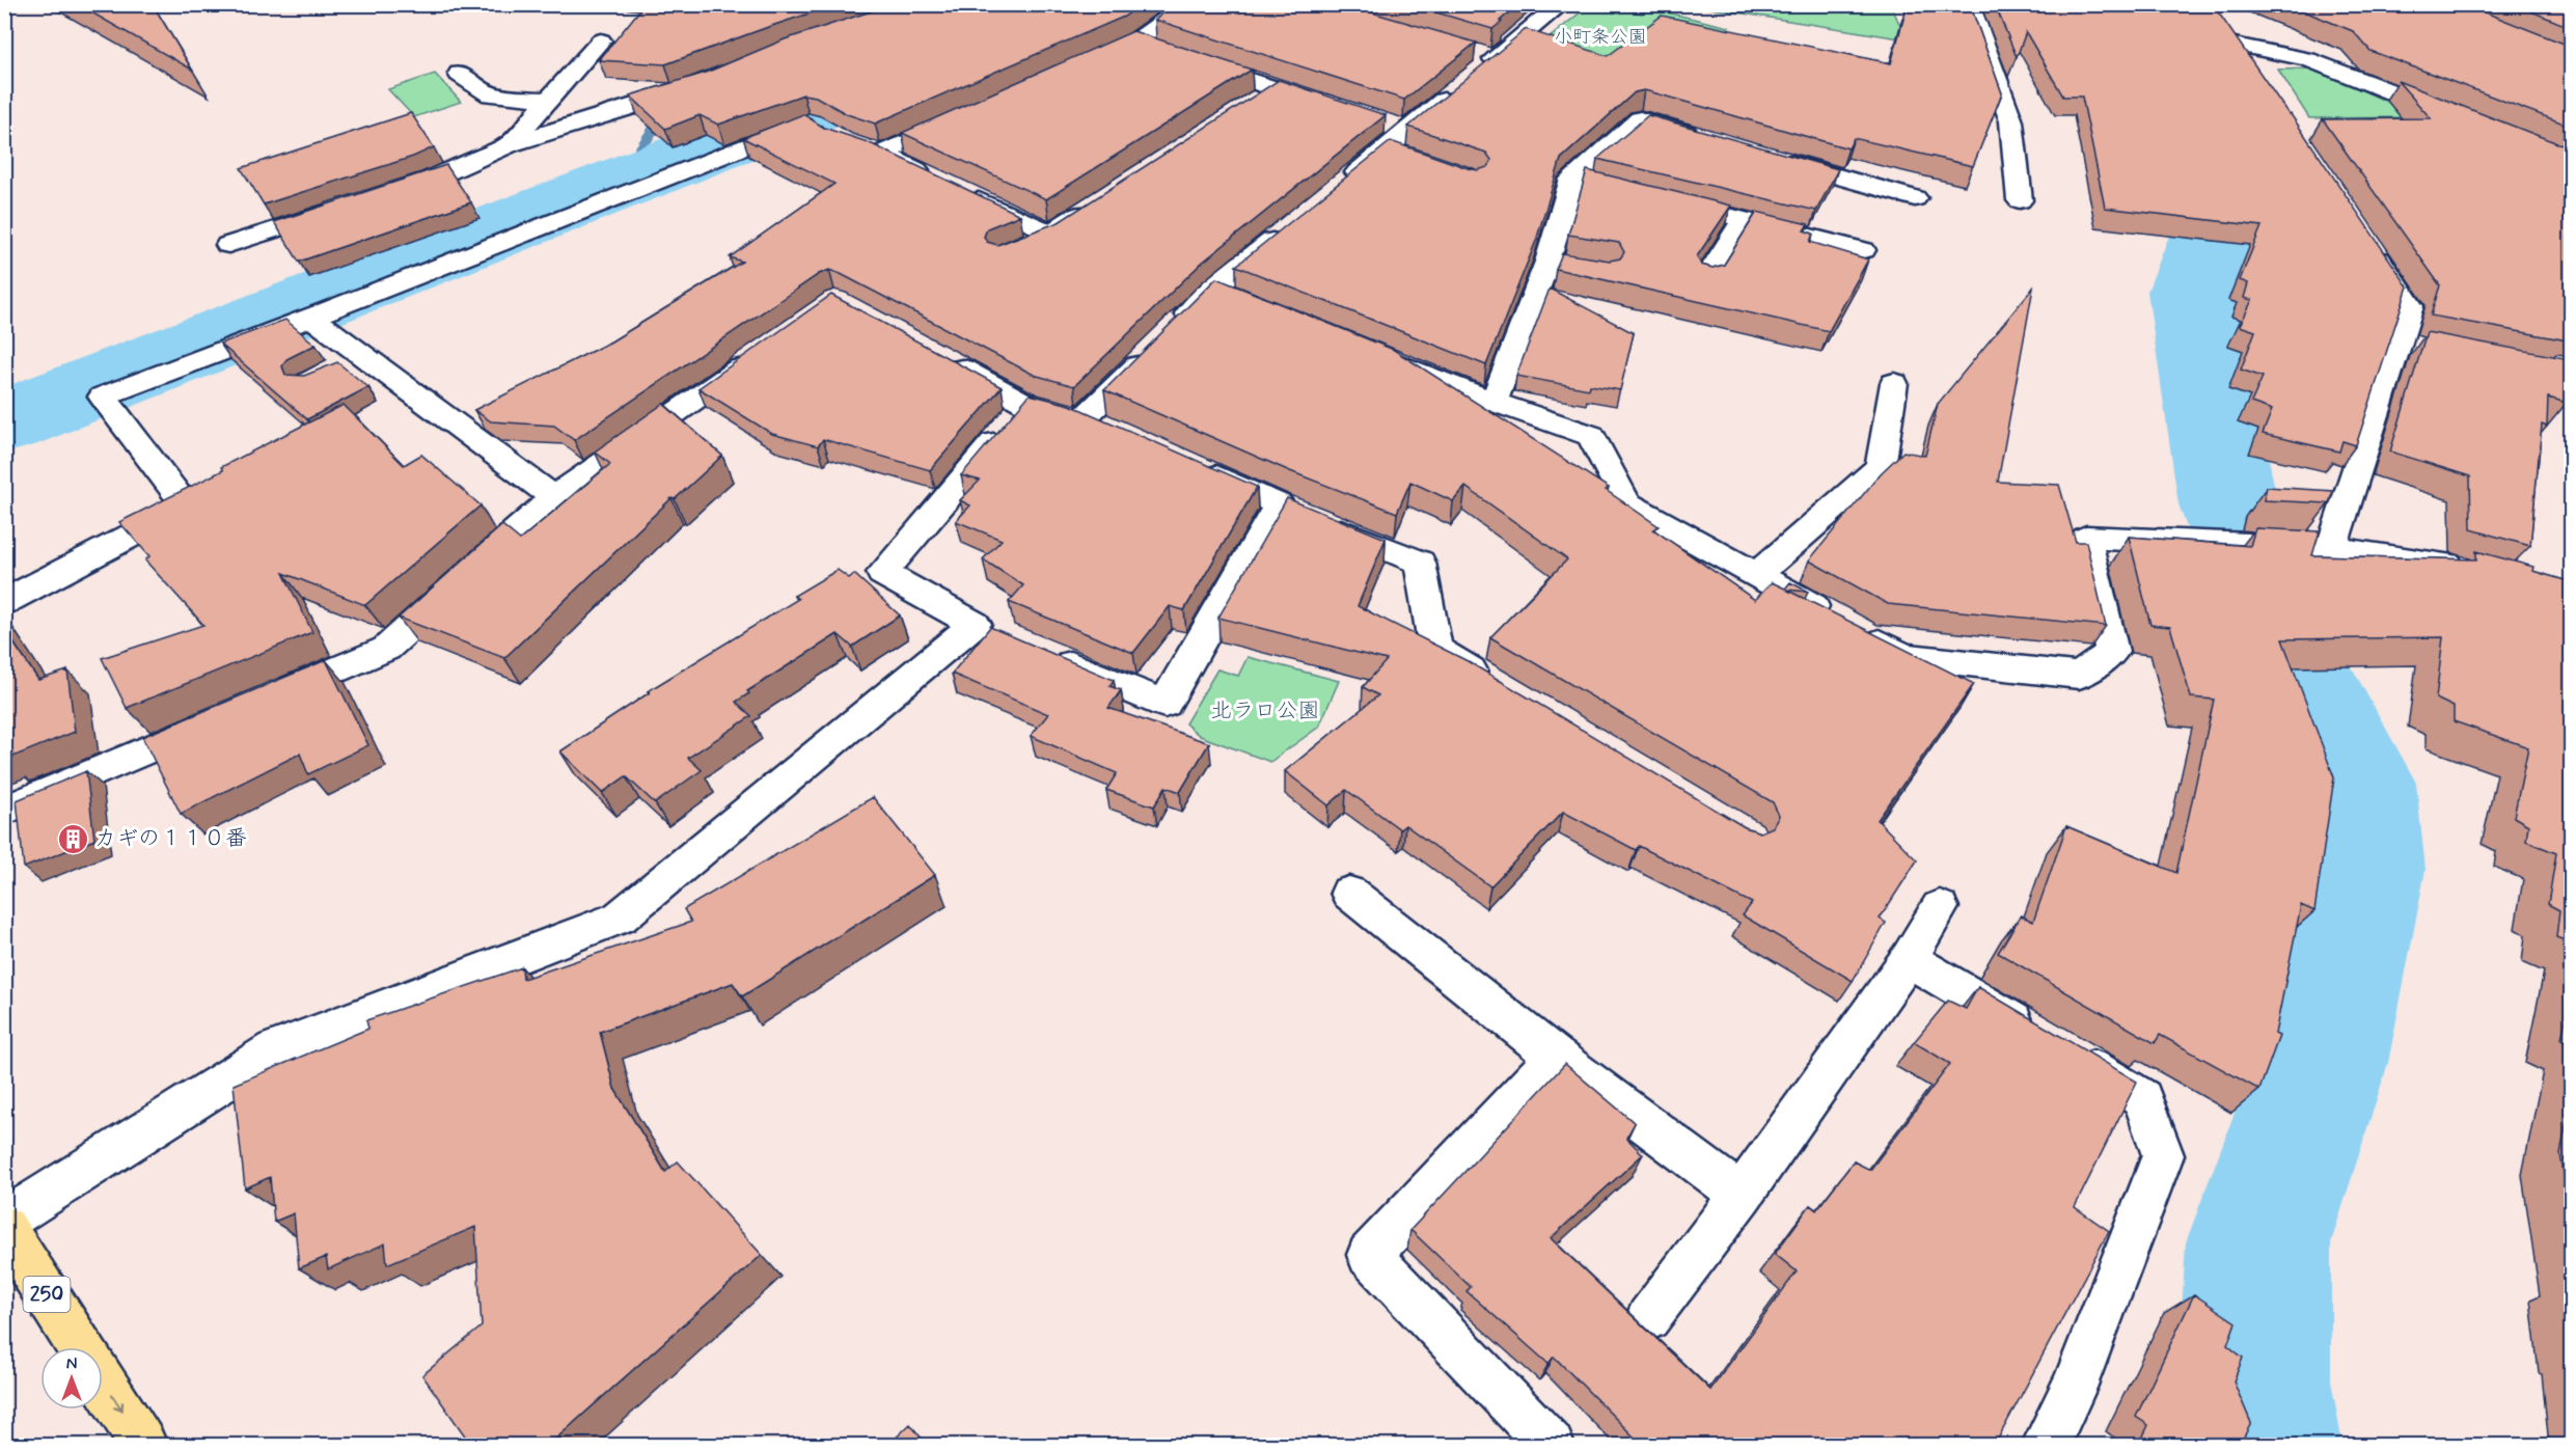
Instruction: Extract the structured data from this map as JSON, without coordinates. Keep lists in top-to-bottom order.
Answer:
{
  "streets": {
    "highway": ["250"]
  },
  "parks": ["小町条公園", "北ラロ公園"],
  "places": {
    "building": ["カギの１１０番"]
  },
  "north": "top"
}
